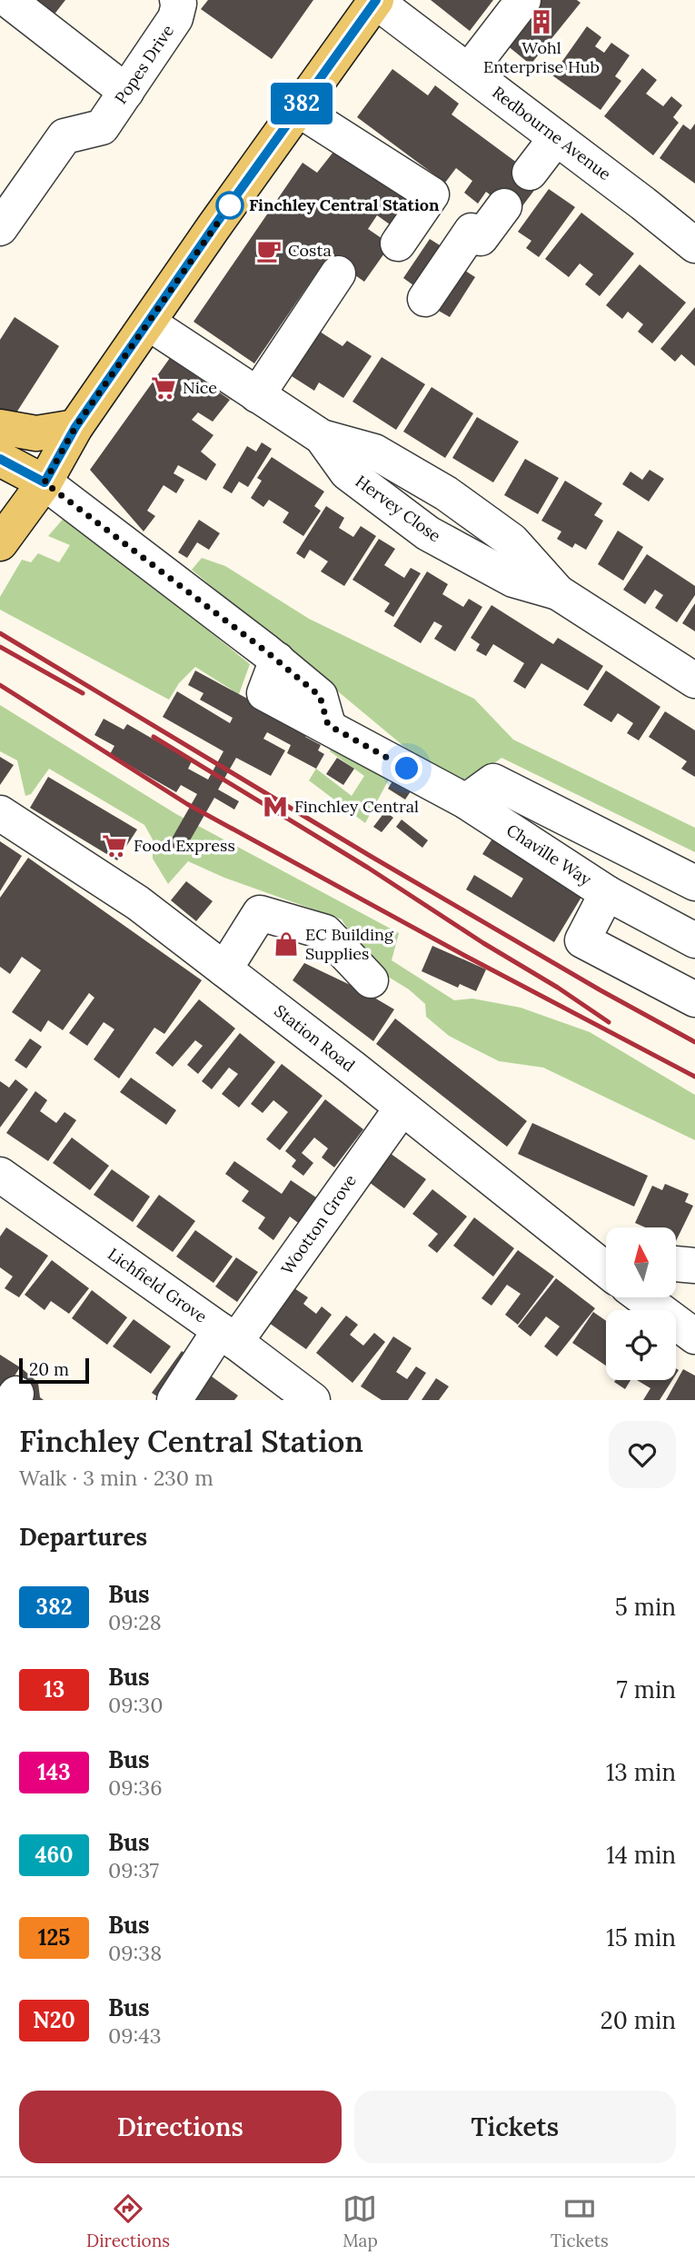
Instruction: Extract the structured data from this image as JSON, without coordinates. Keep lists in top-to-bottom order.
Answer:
{
  "streets": {
    "street": [
      "Popes Drive",
      "Redbourne Avenue",
      "Hervey Close",
      "Chaville Way",
      "Station Road",
      "Wootton Grove",
      "Lichfield Grove"
    ]
  },
  "crossings": [
    ["Station Road", "Wootton Grove"],
    ["Wootton Grove", "Lichfield Grove"]
  ],
  "places": {
    "building": ["Wohl Enterprise Hub"],
    "other": ["Finchley Central Station"],
    "cafe": ["Costa"],
    "supermarket": ["Nice", "Food Express"],
    "metro station": ["Finchley Central"],
    "shop": ["EC Building Supplies"]
  },
  "lines": ["bus line 382"],
  "scale_bar": "20 m",
  "north": "top",
  "page": {
    "on_map": "382",
    "scale": "20 m",
    "heading": [
      ["Finchley Central Station", "Walk · 3 min · 230 m"],
      "Departures"
    ],
    "list": [
      {
        "mark": "382",
        "name": "Bus",
        "note": "09:28",
        "value": "5 min"
      },
      {
        "mark": "13",
        "name": "Bus",
        "note": "09:30",
        "value": "7 min"
      },
      {
        "mark": "143",
        "name": "Bus",
        "note": "09:36",
        "value": "13 min"
      },
      {
        "mark": "460",
        "name": "Bus",
        "note": "09:37",
        "value": "14 min"
      },
      {
        "mark": "125",
        "name": "Bus",
        "note": "09:38",
        "value": "15 min"
      },
      {
        "mark": "N20",
        "name": "Bus",
        "note": "09:43",
        "value": "20 min"
      }
    ],
    "buttons": ["Directions", "Tickets"],
    "tabs": ["Directions", "Map", "Tickets"]
  }
}
